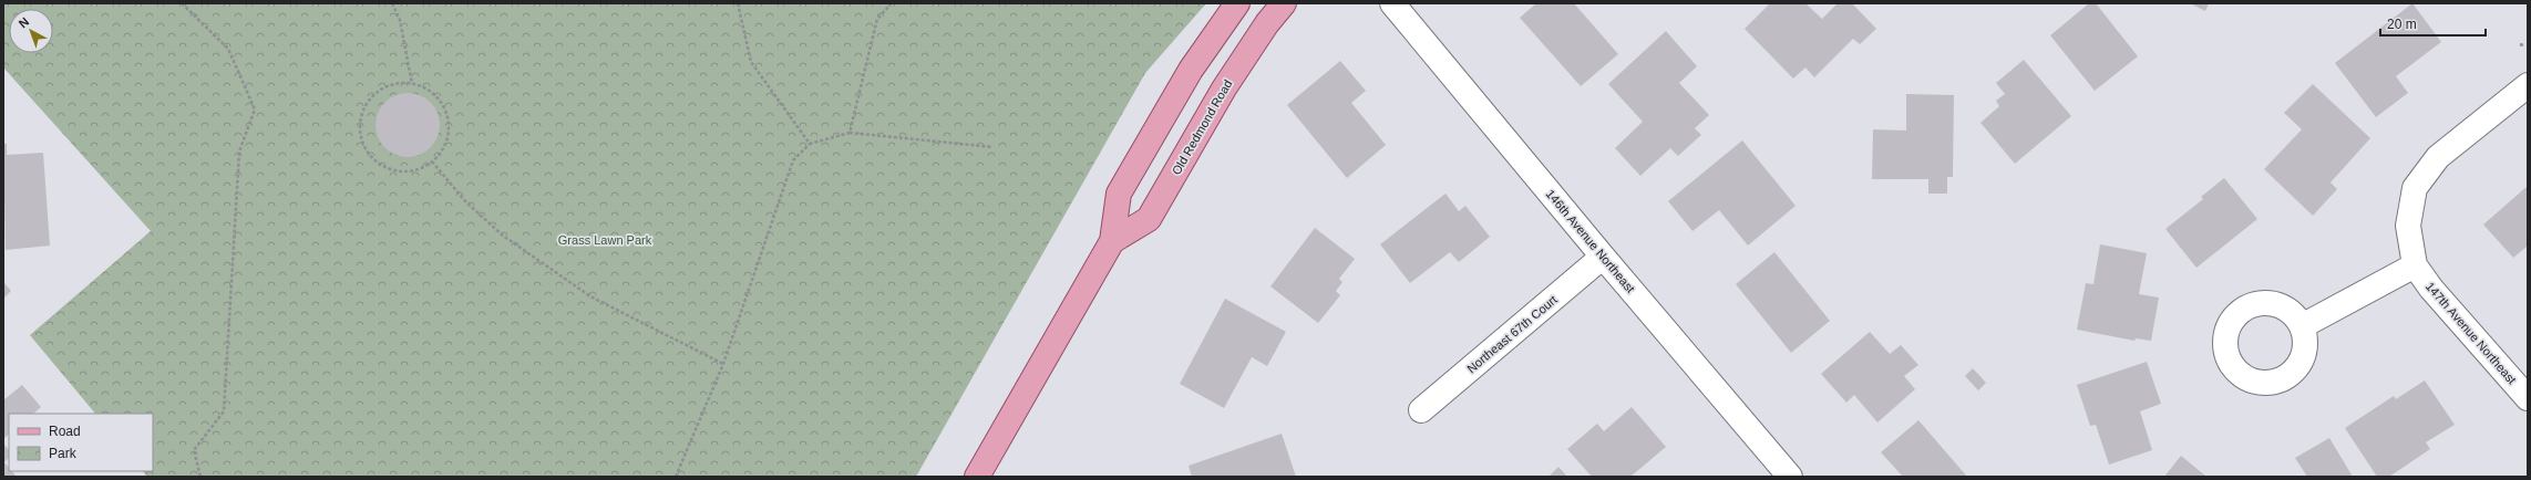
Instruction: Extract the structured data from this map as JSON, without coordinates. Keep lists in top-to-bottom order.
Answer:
{
  "streets": {
    "main road": ["Old Redmond Road"],
    "street": ["146th Avenue Northeast", "147th Avenue Northeast", "Northeast 67th Court"]
  },
  "crossings": [
    ["146th Avenue Northeast", "Northeast 67th Court"]
  ],
  "parks": ["Grass Lawn Park"],
  "legend": ["Road", "Park"],
  "scale_bar": "20 m",
  "north": "top left"
}
